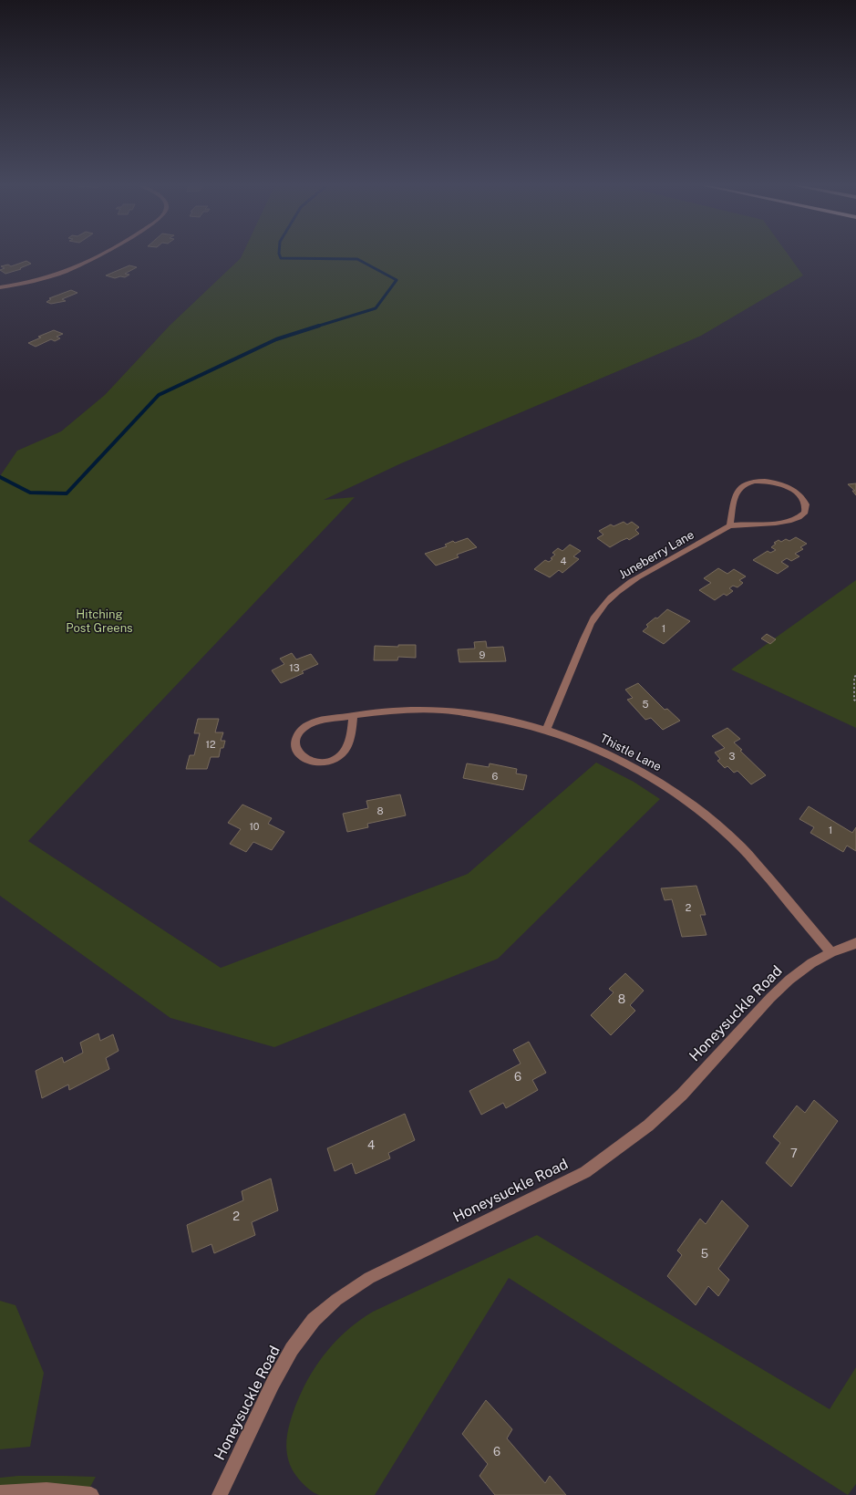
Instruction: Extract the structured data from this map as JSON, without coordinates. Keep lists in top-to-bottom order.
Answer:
{
  "streets": {
    "street": ["Juneberry Lane", "Thistle Lane", "Honeysuckle Road"]
  },
  "crossings": [
    ["Juneberry Lane", "Thistle Lane"],
    ["Thistle Lane", "Honeysuckle Road"]
  ],
  "parks": ["Hitching Post Greens"],
  "house_numbers": [
    "4",
    "1",
    "9",
    "13",
    "5",
    "12",
    "3",
    "6",
    "8",
    "10",
    "1",
    "2",
    "8",
    "6",
    "4",
    "7",
    "2",
    "5",
    "6"
  ]
}
